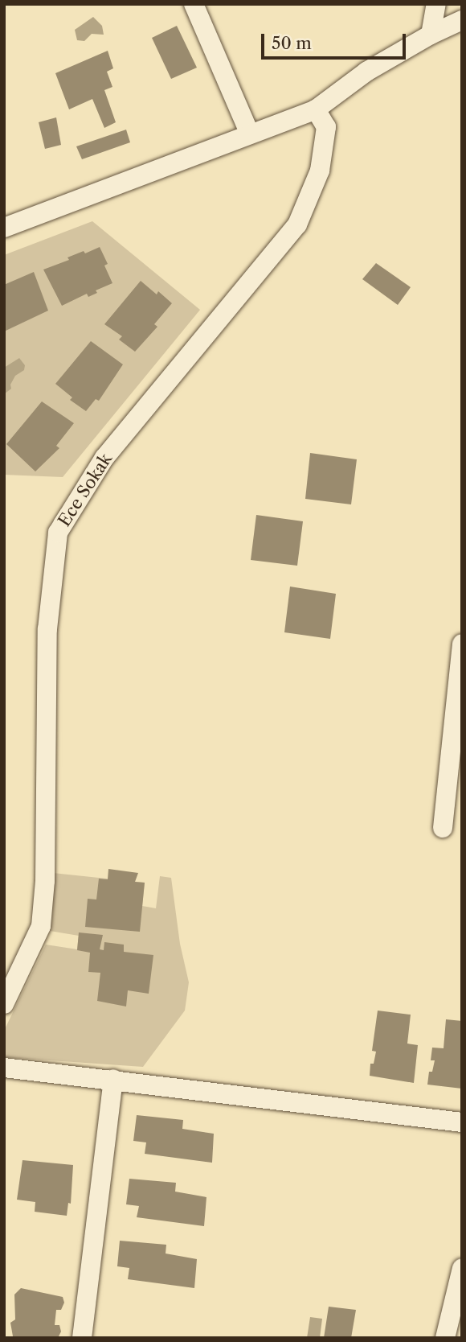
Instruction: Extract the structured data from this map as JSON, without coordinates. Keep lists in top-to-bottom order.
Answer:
{
  "streets": {
    "street": ["Ece Sokak"]
  },
  "scale_bar": "50 m"
}
